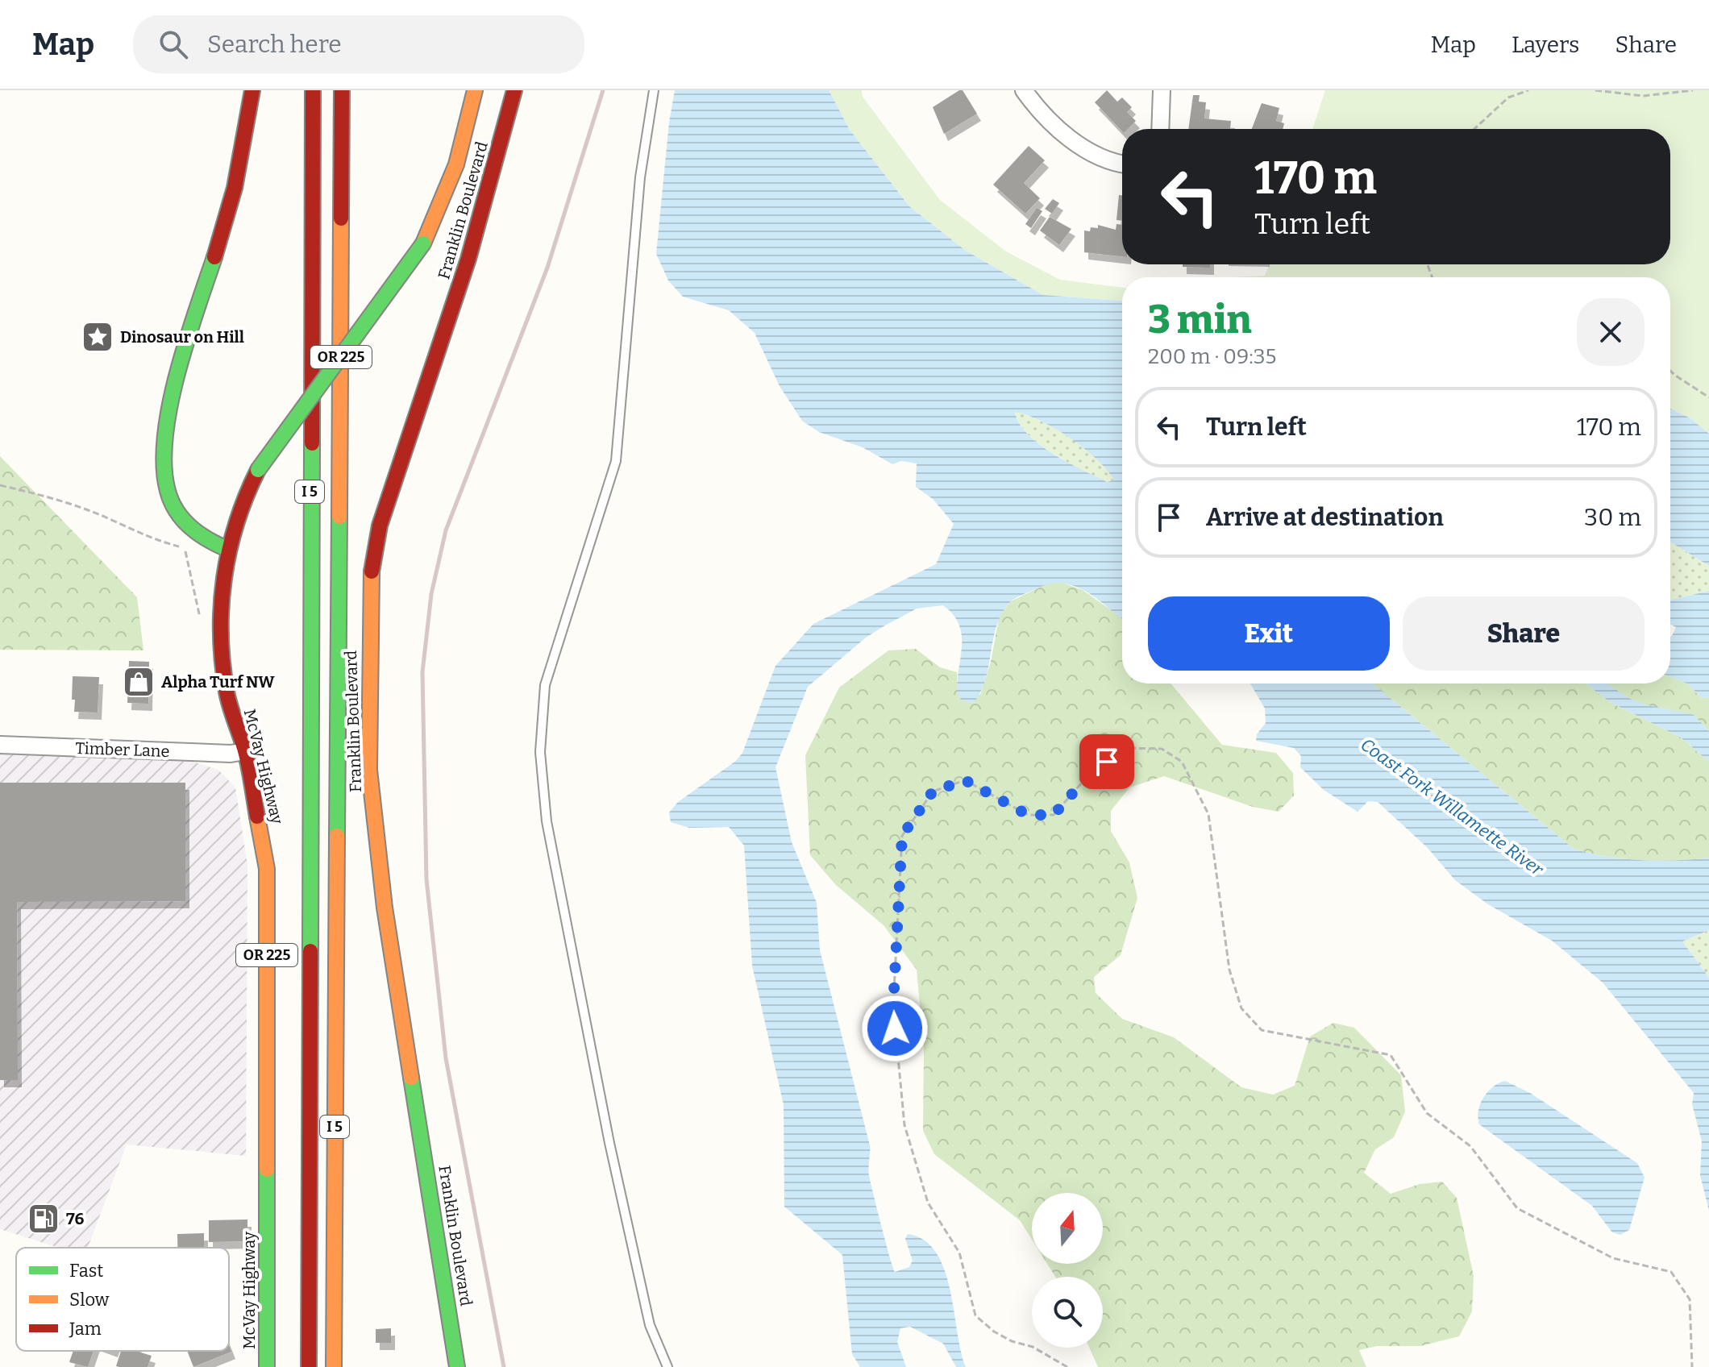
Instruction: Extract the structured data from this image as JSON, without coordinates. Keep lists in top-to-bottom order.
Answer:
{
  "streets": {
    "main road": [
      "Franklin Boulevard",
      "OR 225",
      "I 5",
      "McVay Highway"
    ],
    "street": ["Timber Lane"]
  },
  "crossings": [
    ["Timber Lane", "McVay Highway"]
  ],
  "water": ["Coast Fork Willamette River"],
  "places": {
    "place": ["Dinosaur on Hill"],
    "shop": ["Alpha Turf NW"],
    "fuel station": ["76"]
  },
  "legend": ["Fast", "Slow", "Jam"],
  "north": "top",
  "page": {
    "header": "Map",
    "search": "Search here",
    "nav": ["Map", "Layers", "Share"],
    "turn": ["170 m", "Turn left"],
    "heading": ["3 min", "200 m · 09:35"],
    "list": [
      {
        "name": "Turn left",
        "value": "170 m"
      },
      {
        "name": "Arrive at destination",
        "value": "30 m"
      }
    ],
    "buttons": ["Exit", "Share"]
  }
}
